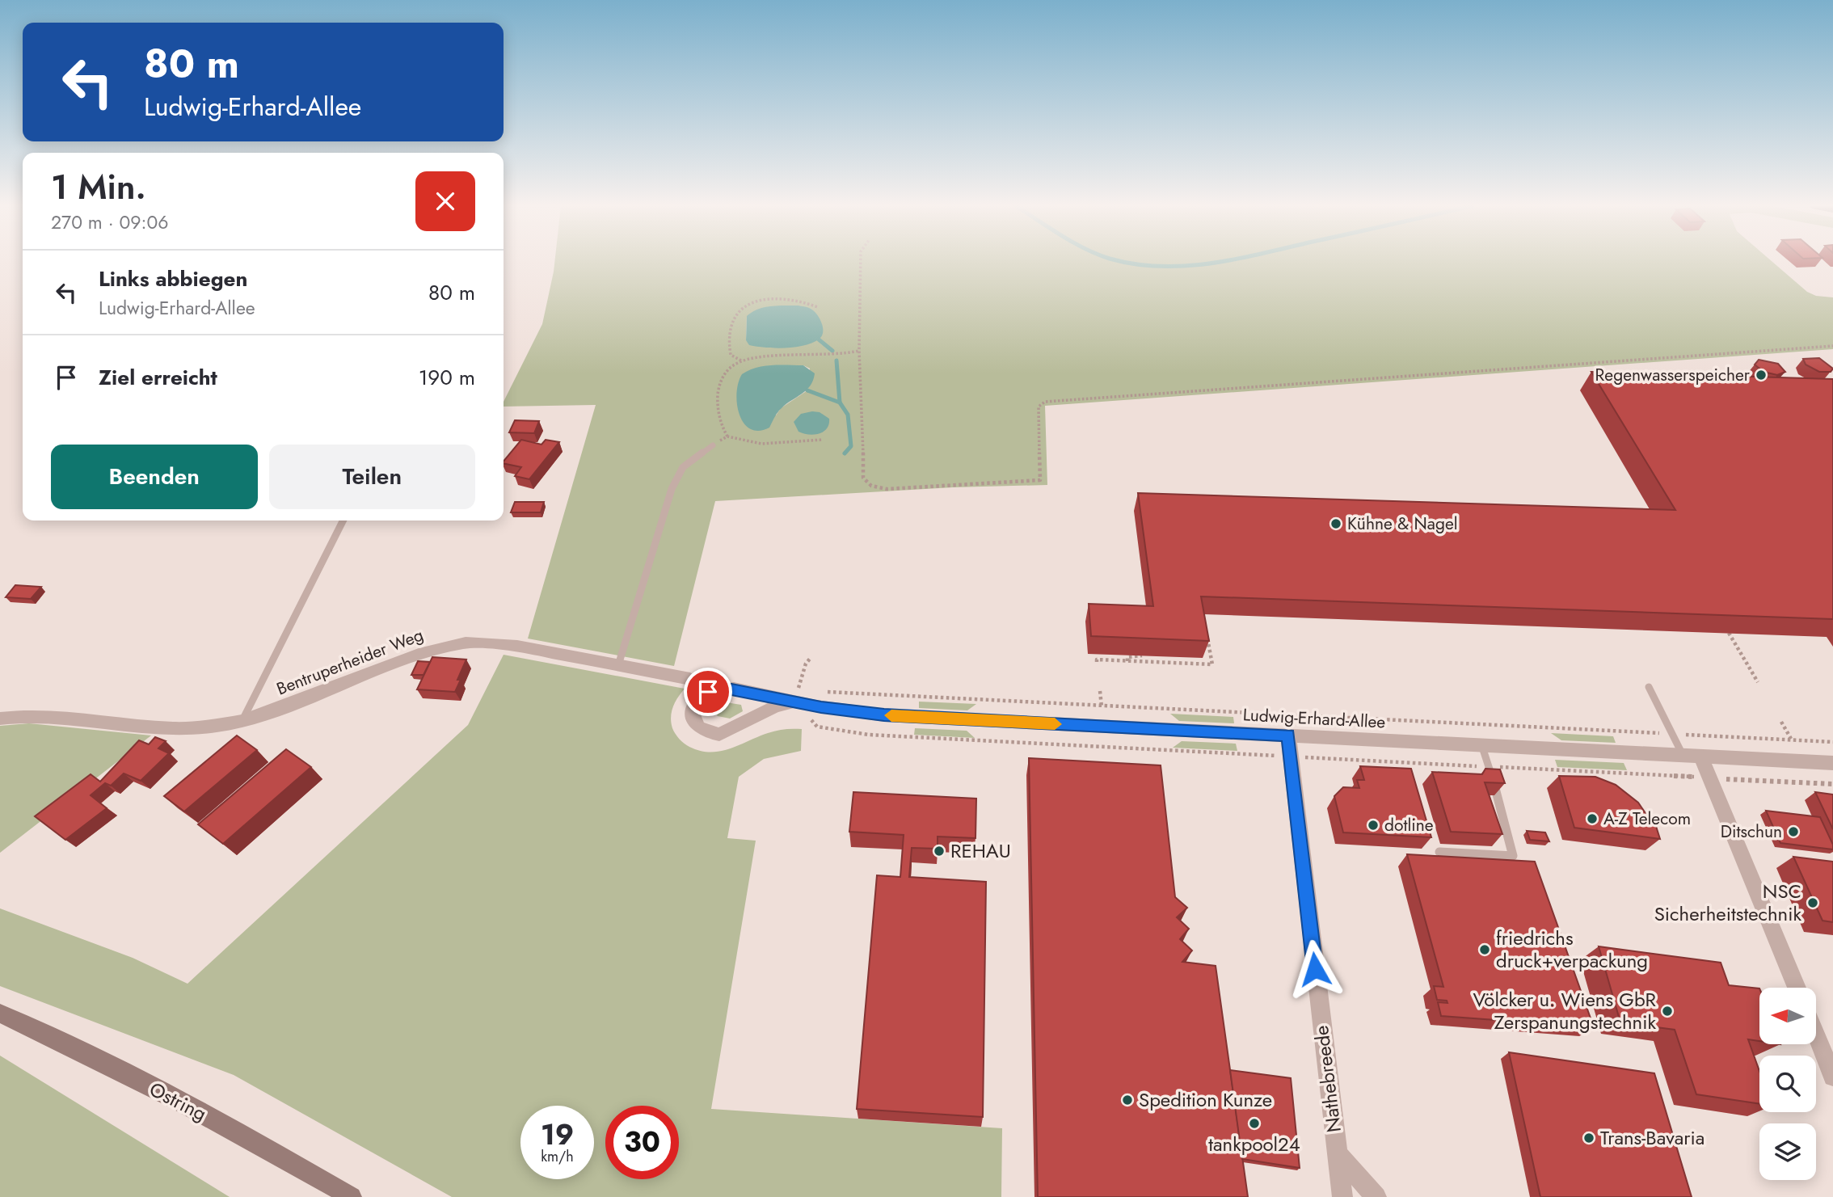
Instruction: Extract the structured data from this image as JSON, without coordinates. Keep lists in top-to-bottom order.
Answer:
{
  "streets": {
    "main road": ["Ostring"],
    "street": ["Bentruperheider Weg", "Ludwig-Erhard-Allee", "Nathebreede"]
  },
  "crossings": [
    ["Bentruperheider Weg", "Ludwig-Erhard-Allee"],
    ["Ludwig-Erhard-Allee", "Nathebreede"]
  ],
  "places": [
    "Regenwasserspeicher",
    "Kühne & Nagel",
    "A-Z Telecom",
    "dotline",
    "Ditschun",
    "REHAU",
    "NSC Sicherheitstechnik",
    "friedrichs druck+verpackung",
    "Völcker u. Wiens GbR Zerspanungstechnik",
    "Spedition Kunze",
    "tankpool24",
    "Trans-Bavaria"
  ],
  "north": "left",
  "page": {
    "turn": ["80 m", "Ludwig-Erhard-Allee"],
    "heading": ["1 Min.", "270 m · 09:06"],
    "list": [
      {
        "name": "Links abbiegen",
        "note": "Ludwig-Erhard-Allee",
        "value": "80 m"
      },
      {
        "name": "Ziel erreicht",
        "value": "190 m"
      }
    ],
    "buttons": ["Beenden", "Teilen"],
    "speed": "19 km/h",
    "limit": "30"
  }
}
